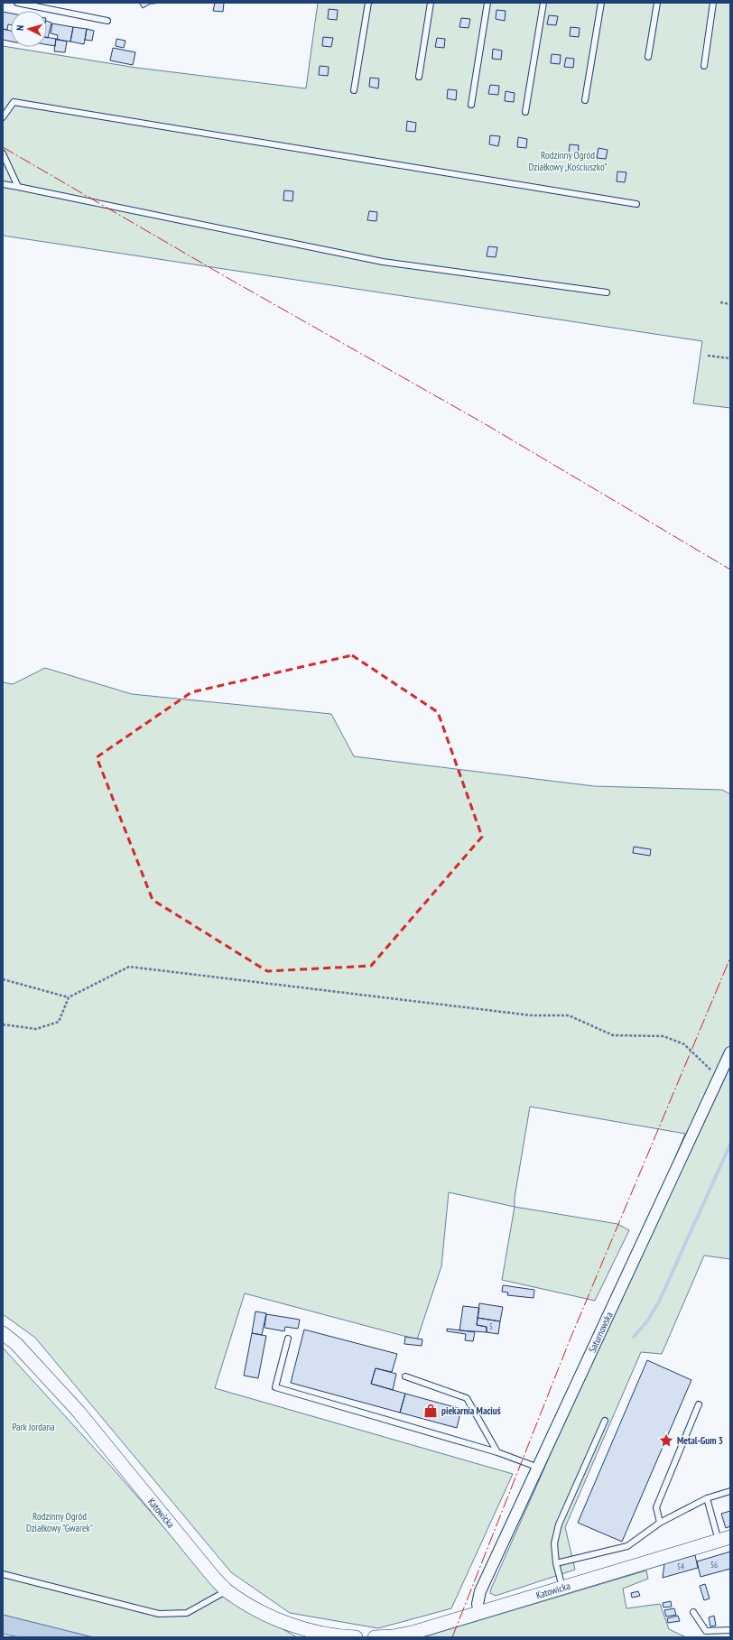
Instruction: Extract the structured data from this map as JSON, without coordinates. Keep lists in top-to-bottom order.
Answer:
{
  "streets": {
    "street": ["Saturnowska", "Katowicka"]
  },
  "crossings": [
    ["Saturnowska", "Katowicka"]
  ],
  "parks": ["Rodzinny Ogród Działkowy „Kościuszko”", "Park Jordana", "Rodzinny Ogród Działkowy \"Gwarek\""],
  "places": {
    "shop": ["piekarnia Maciuś"],
    "place": ["Metal-Gum 3"]
  },
  "house_numbers": ["5", "56", "54"],
  "north": "left"
}
